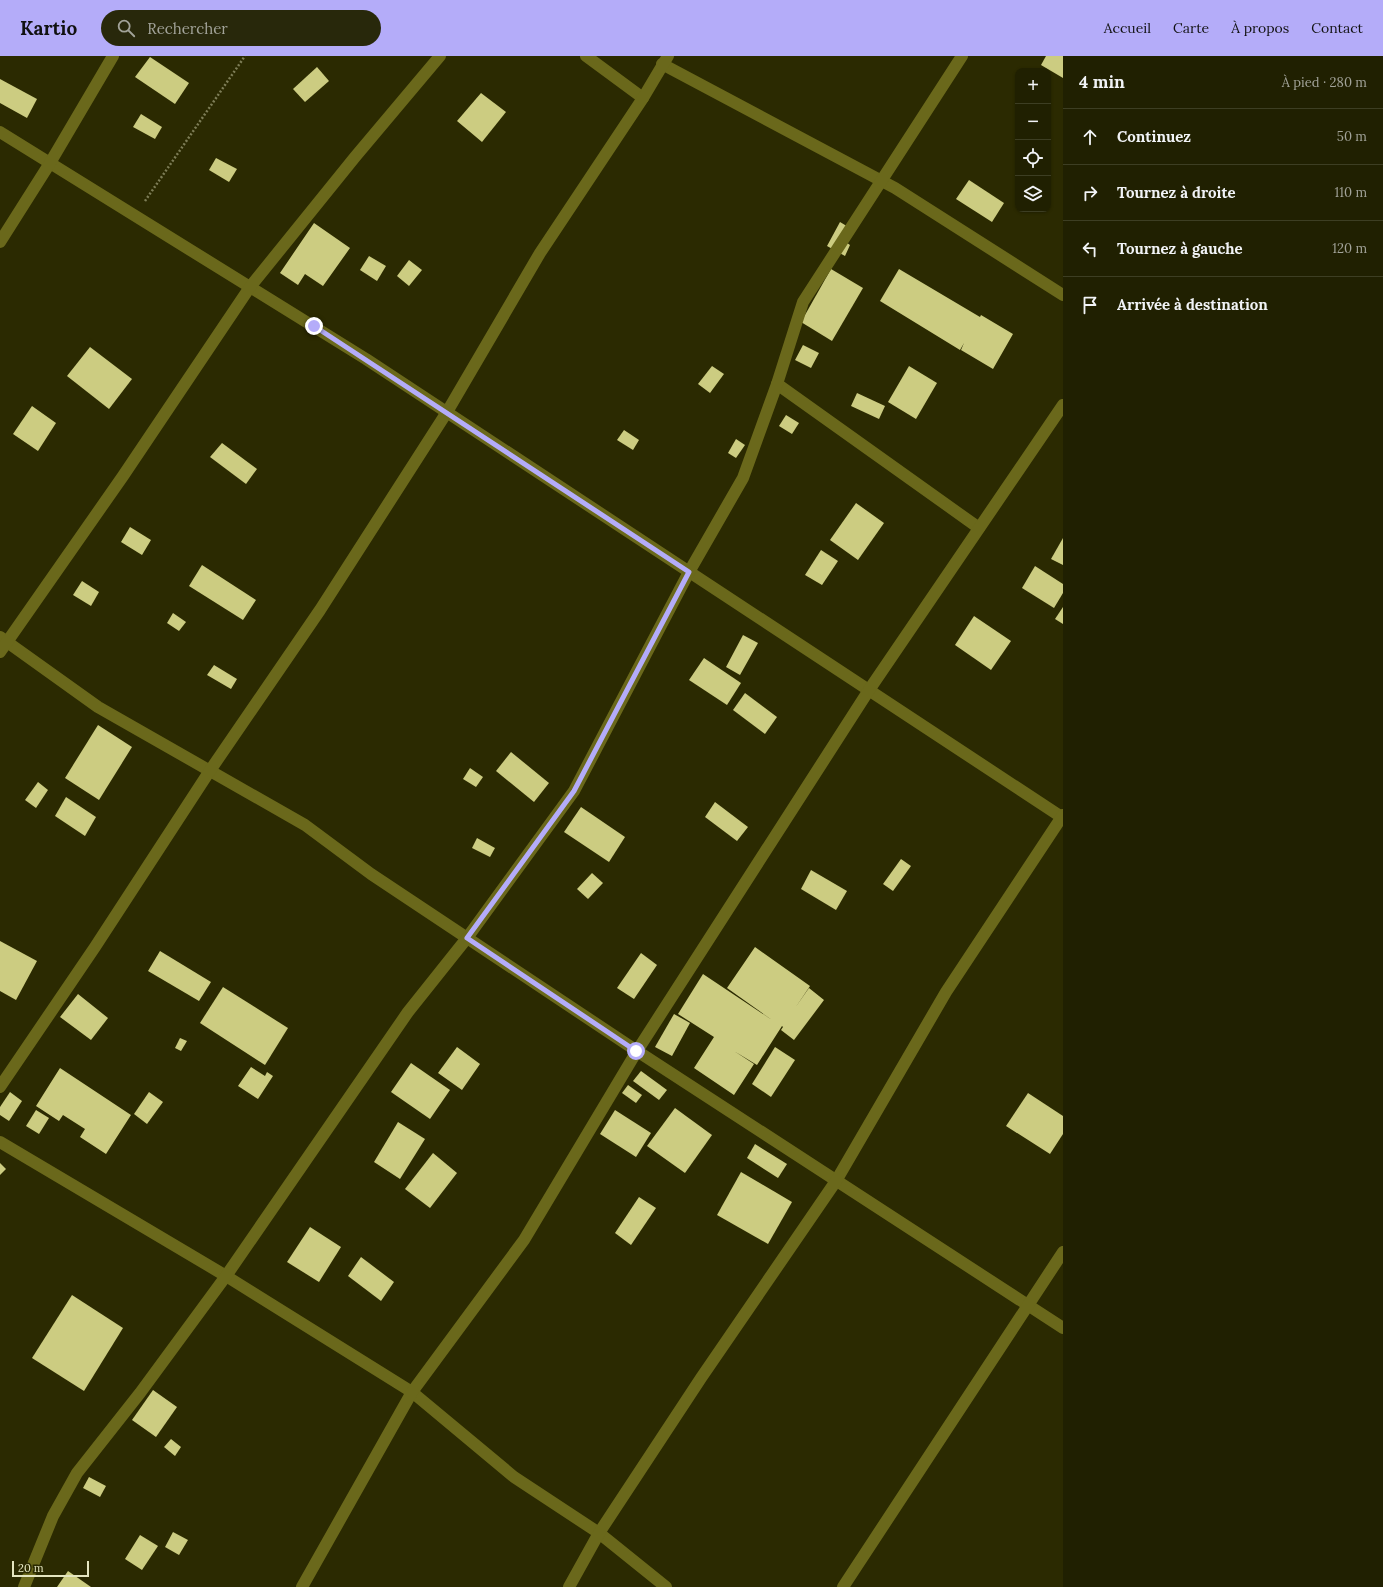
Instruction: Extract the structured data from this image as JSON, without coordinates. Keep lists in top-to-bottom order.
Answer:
{
  "scale_bar": "20 m",
  "page": {
    "header": "Kartio",
    "search": "Rechercher",
    "nav": [
      "Accueil",
      "Carte",
      "À propos",
      "Contact"
    ],
    "heading": ["4 min", "À pied · 280 m"],
    "map_buttons": ["+", "−"],
    "list": [
      ["Continuez", "50 m"],
      ["Tournez à droite", "110 m"],
      ["Tournez à gauche", "120 m"],
      "Arrivée à destination"
    ],
    "scale": "20 m"
  }
}
